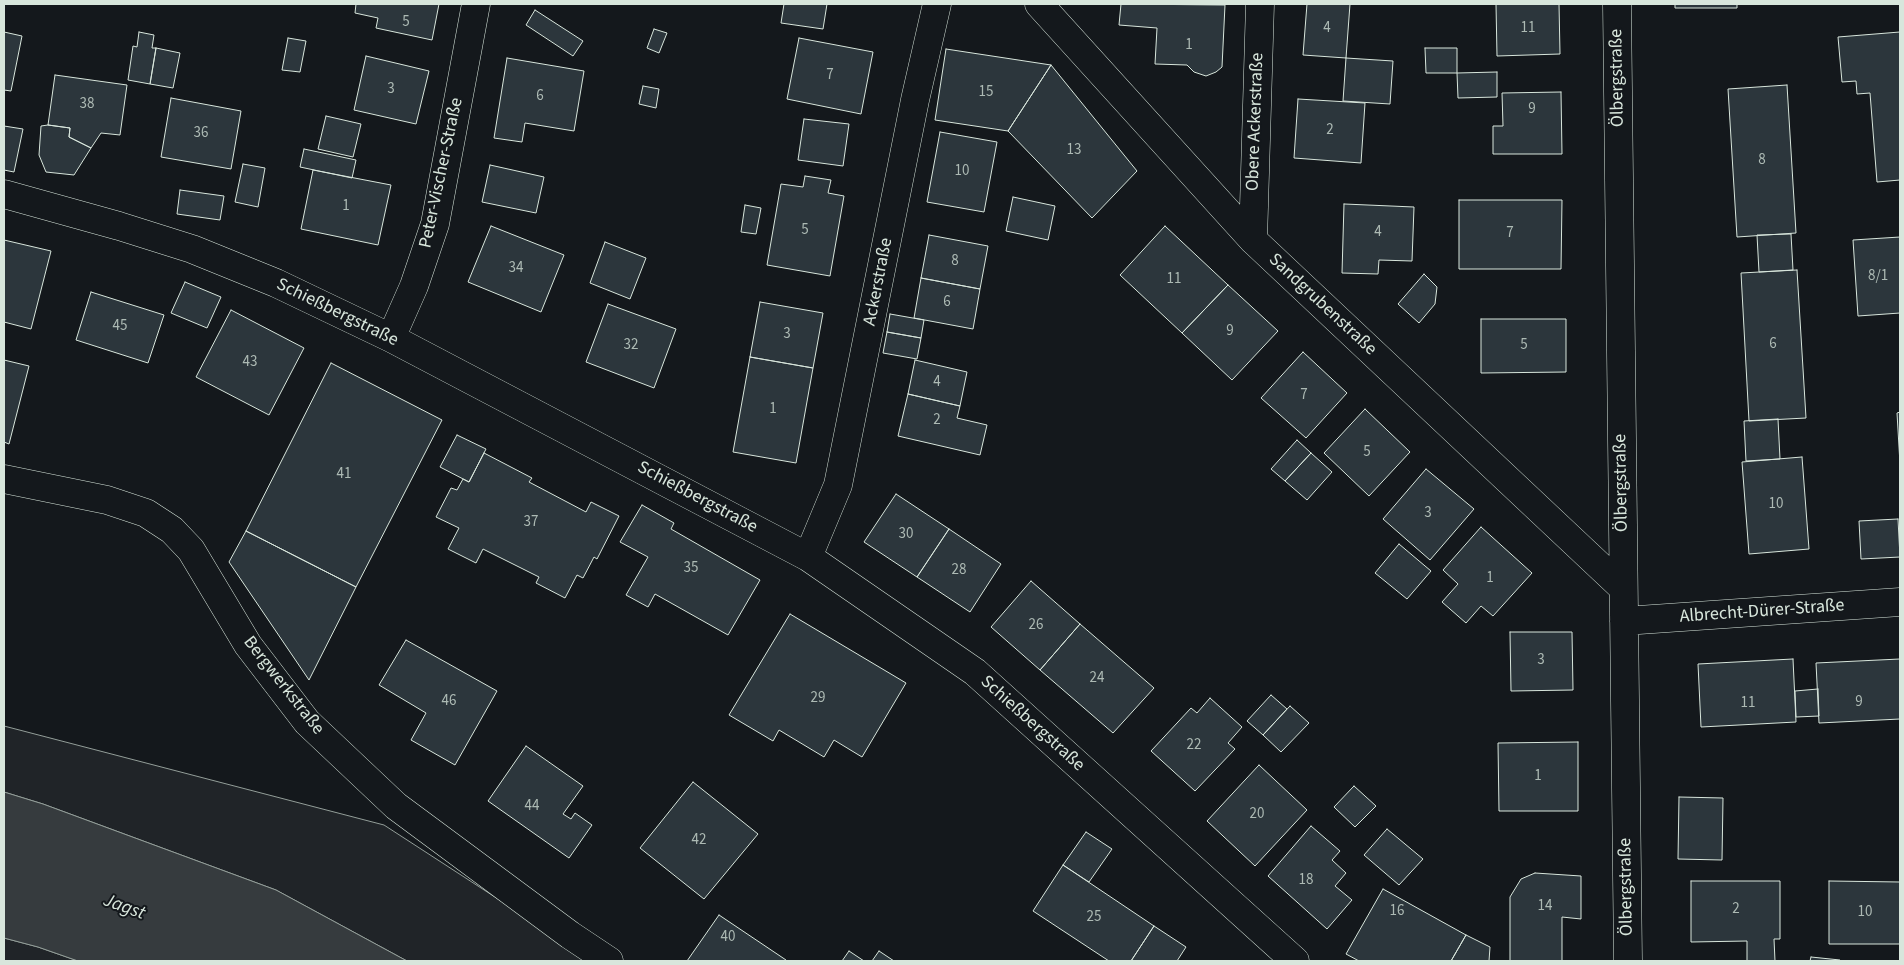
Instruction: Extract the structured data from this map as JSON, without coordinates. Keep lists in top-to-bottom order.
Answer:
{
  "streets": {
    "street": [
      "Ölbergstraße",
      "Obere Ackerstraße",
      "Peter-Vischer-Straße",
      "Ackerstraße",
      "Sandgrubenstraße",
      "Schießbergstraße",
      "Albrecht-Dürer-Straße",
      "Bergwerkstraße"
    ]
  },
  "crossings": [
    ["Ölbergstraße", "Sandgrubenstraße"],
    ["Ölbergstraße", "Albrecht-Dürer-Straße"],
    ["Obere Ackerstraße", "Sandgrubenstraße"],
    ["Peter-Vischer-Straße", "Schießbergstraße"],
    ["Ackerstraße", "Schießbergstraße"]
  ],
  "water": ["Jagst"],
  "house_numbers": [
    "5",
    "4",
    "11",
    "1",
    "7",
    "3",
    "15",
    "6",
    "38",
    "9",
    "2",
    "36",
    "13",
    "8",
    "10",
    "1",
    "5",
    "4",
    "7",
    "8",
    "34",
    "8/1",
    "11",
    "6",
    "45",
    "9",
    "3",
    "6",
    "32",
    "5",
    "43",
    "4",
    "7",
    "1",
    "2",
    "5",
    "41",
    "10",
    "3",
    "37",
    "30",
    "35",
    "28",
    "1",
    "26",
    "3",
    "24",
    "29",
    "46",
    "9",
    "11",
    "22",
    "1",
    "44",
    "20",
    "42",
    "18",
    "14",
    "2",
    "16",
    "10",
    "25",
    "40"
  ]
}
